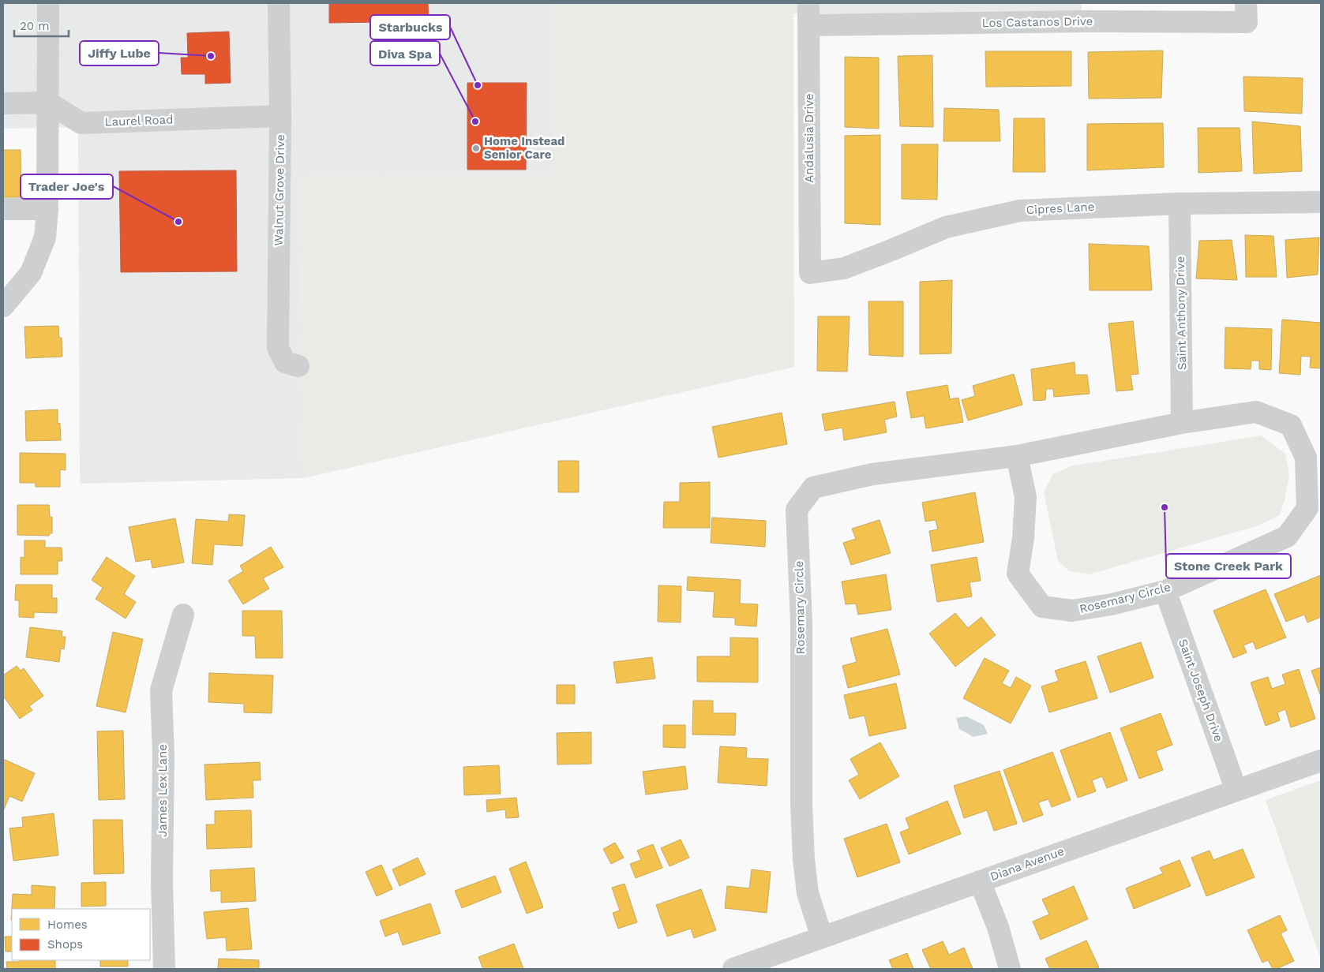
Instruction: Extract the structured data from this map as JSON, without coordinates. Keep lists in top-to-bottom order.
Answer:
{
  "streets": {
    "street": [
      "Los Castanos Drive",
      "Laurel Road",
      "Andalusia Drive",
      "Walnut Grove Drive",
      "Cipres Lane",
      "Saint Anthony Drive",
      "Rosemary Circle",
      "Saint Joseph Drive",
      "James Lex Lane",
      "Diana Avenue"
    ]
  },
  "crossings": [
    ["Los Castanos Drive", "Andalusia Drive"],
    ["Laurel Road", "Walnut Grove Drive"],
    ["Andalusia Drive", "Cipres Lane"],
    ["Cipres Lane", "Saint Anthony Drive"],
    ["Saint Anthony Drive", "Rosemary Circle"],
    ["Rosemary Circle", "Saint Joseph Drive"],
    ["Rosemary Circle", "Diana Avenue"],
    ["Saint Joseph Drive", "Diana Avenue"]
  ],
  "places": [
    "Jiffy Lube",
    "Starbucks",
    "Diva Spa",
    "Home Instead Senior Care",
    "Trader Joe's",
    "Stone Creek Park"
  ],
  "legend": ["Homes", "Shops"],
  "scale_bar": "20 m"
}
